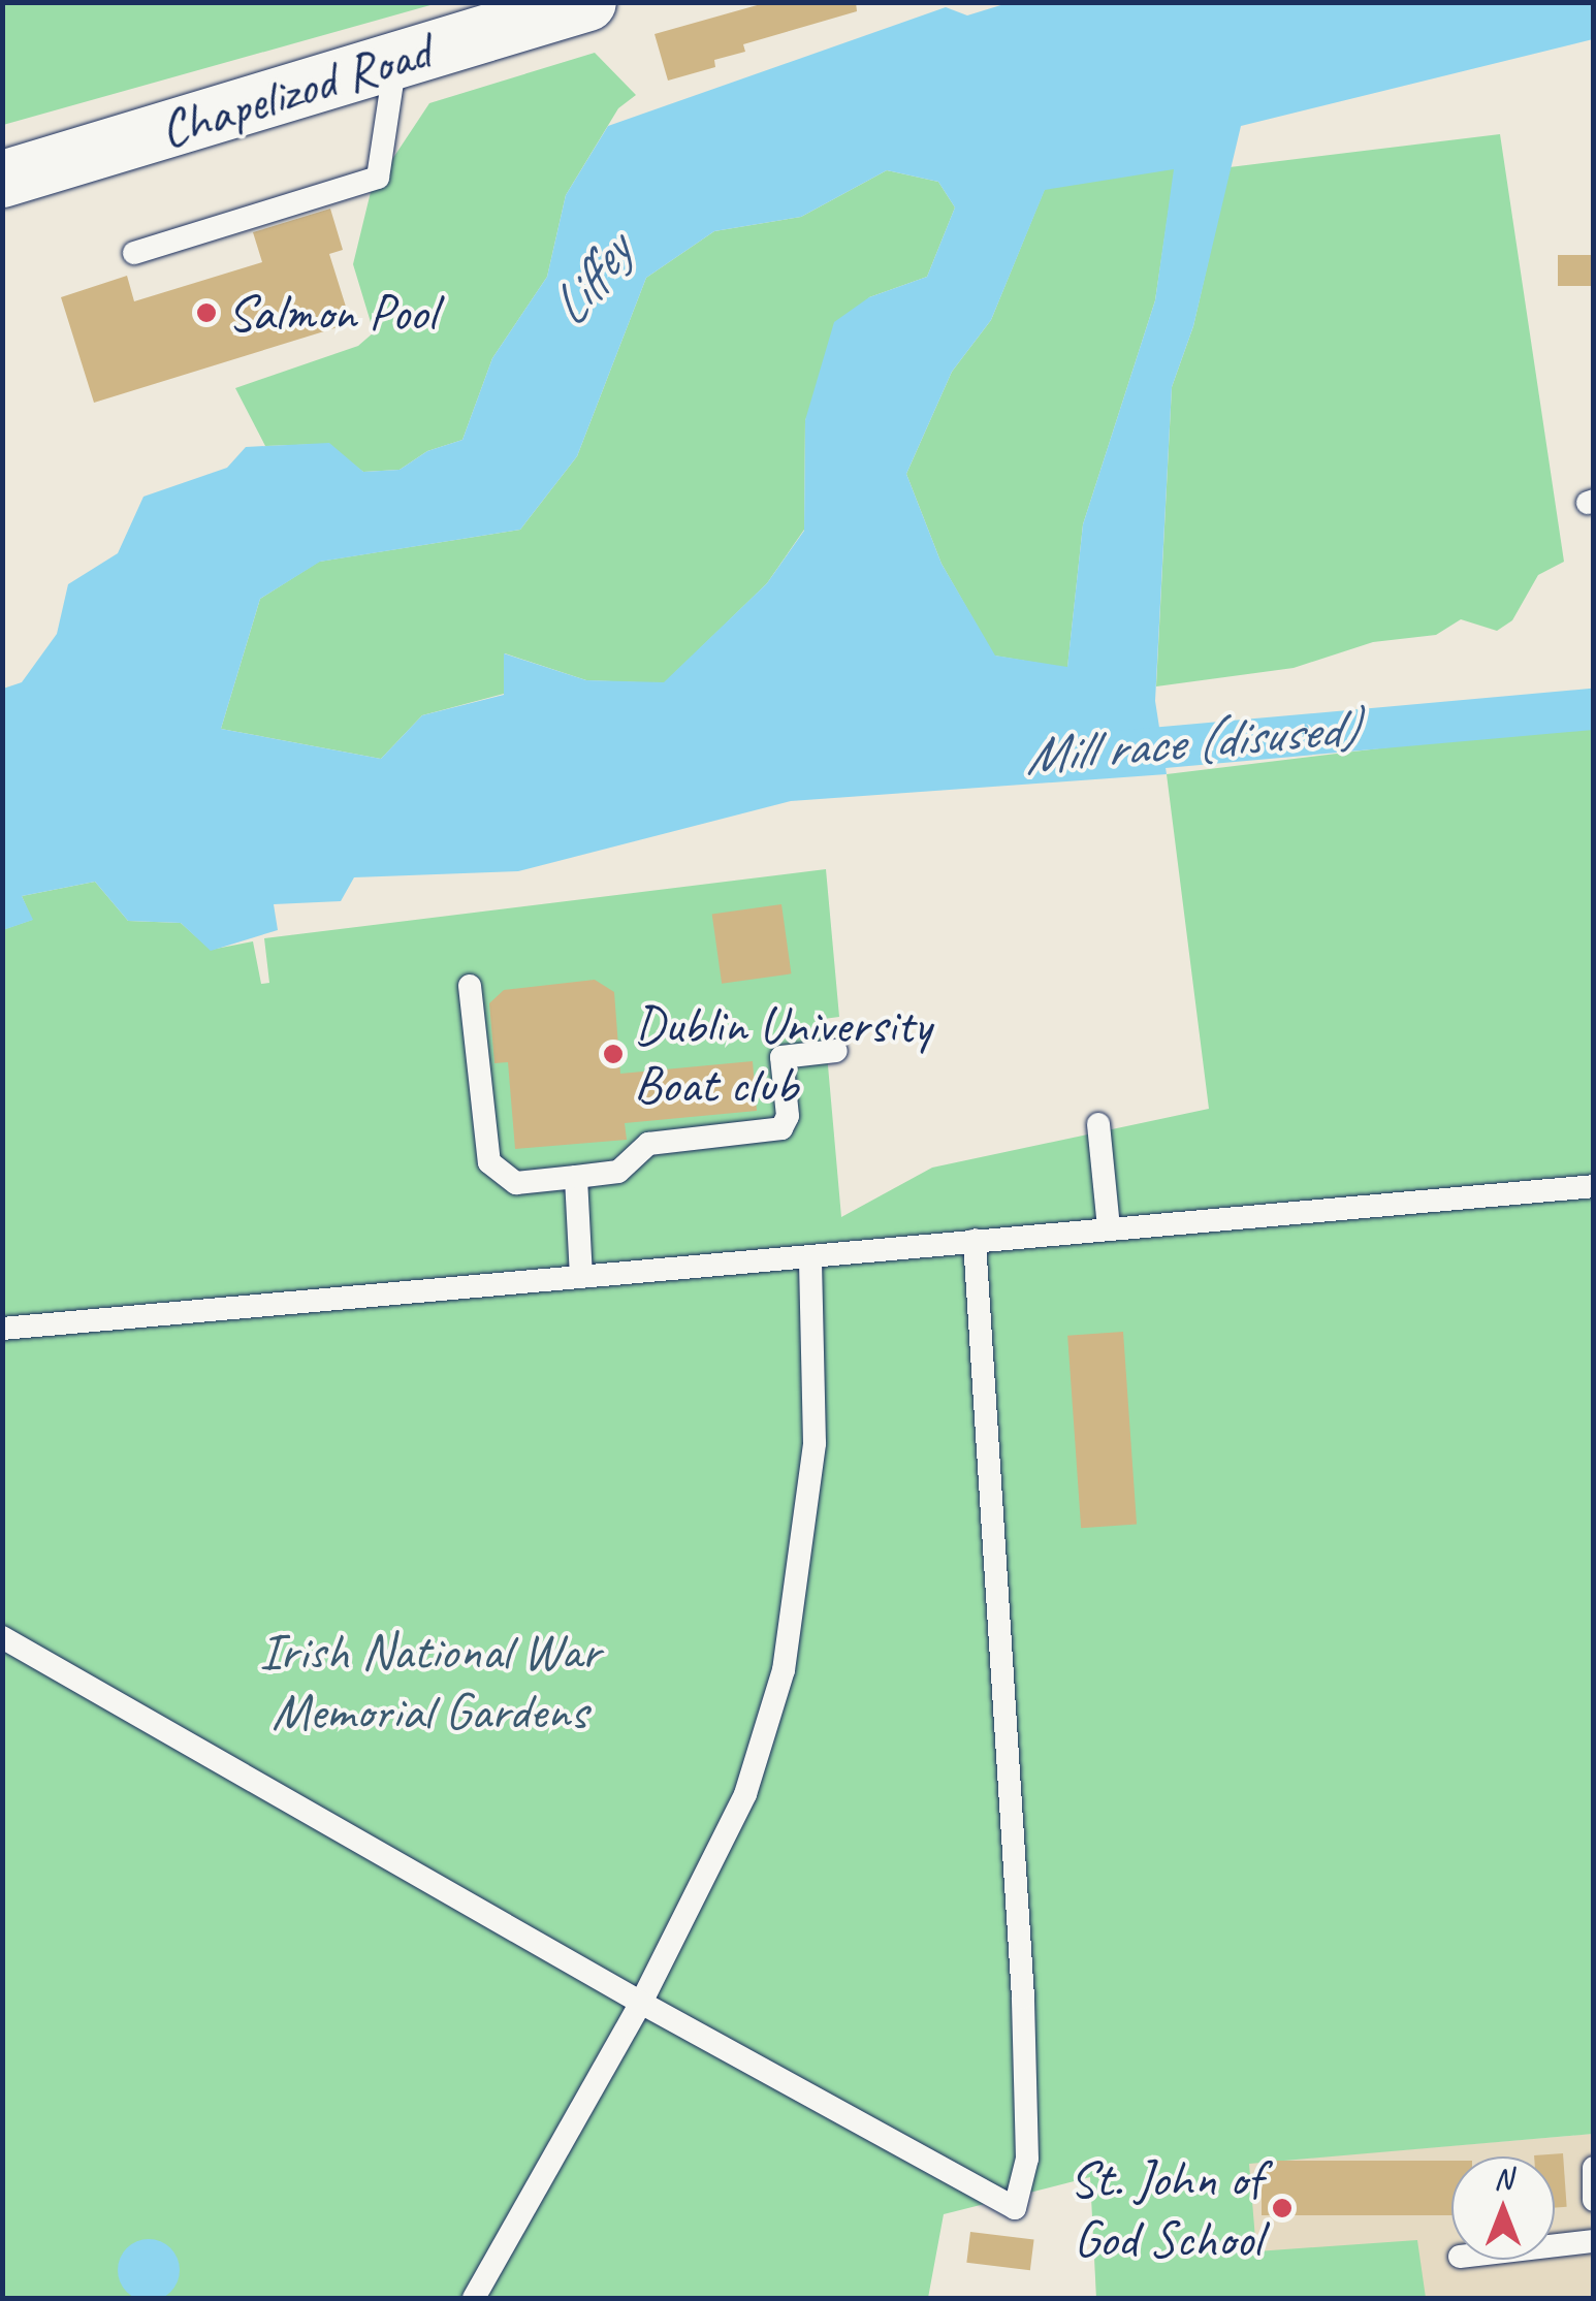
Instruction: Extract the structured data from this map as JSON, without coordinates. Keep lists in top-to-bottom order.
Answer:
{
  "streets": {
    "main road": ["Chapelizod Road"]
  },
  "water": ["Liffey", "Mill race (disused)"],
  "parks": ["Irish National War Memorial Gardens"],
  "places": ["Salmon Pool", "Dublin University Boat club", "St. John of God School"],
  "north": "top"
}
